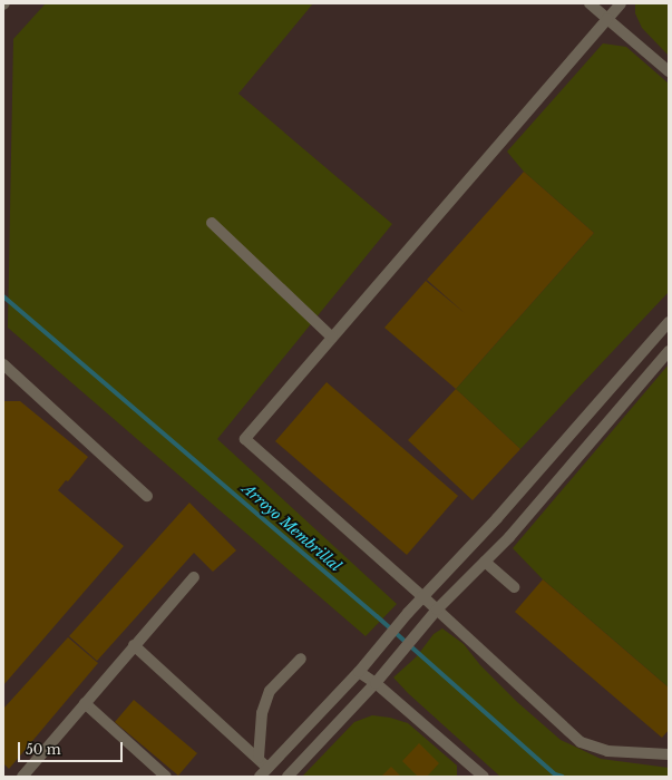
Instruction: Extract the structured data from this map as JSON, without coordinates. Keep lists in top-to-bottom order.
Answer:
{
  "water": ["Arroyo Membrillal"],
  "scale_bar": "50 m"
}
